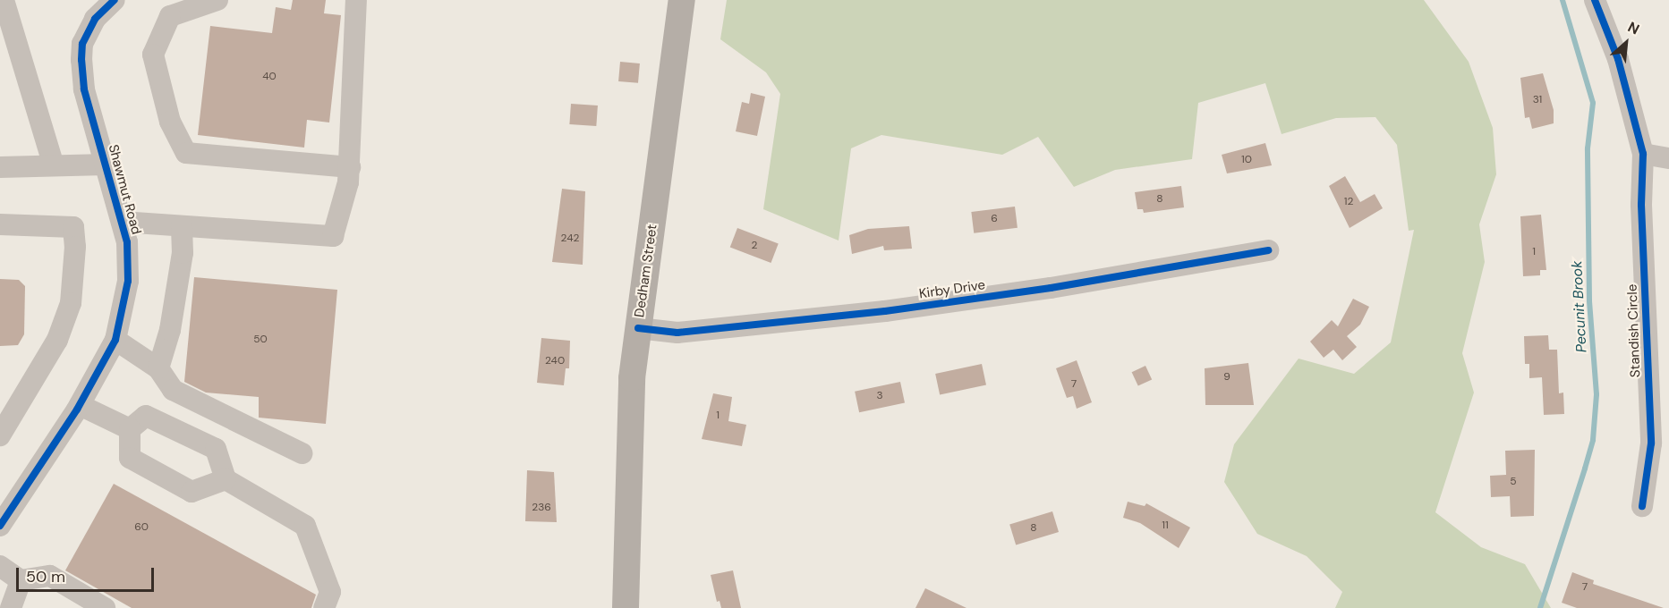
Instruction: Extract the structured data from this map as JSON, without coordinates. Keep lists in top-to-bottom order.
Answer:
{
  "streets": {
    "main road": ["Dedham Street"],
    "street": ["Shawmut Road", "Kirby Drive", "Standish Circle"]
  },
  "crossings": [
    ["Dedham Street", "Kirby Drive"]
  ],
  "water": ["Pecunit Brook"],
  "house_numbers": [
    "40",
    "31",
    "10",
    "8",
    "12",
    "6",
    "242",
    "2",
    "1",
    "50",
    "240",
    "9",
    "7",
    "3",
    "1",
    "5",
    "236",
    "11",
    "60",
    "8",
    "7"
  ],
  "scale_bar": "50 m",
  "north": "top right"
}
